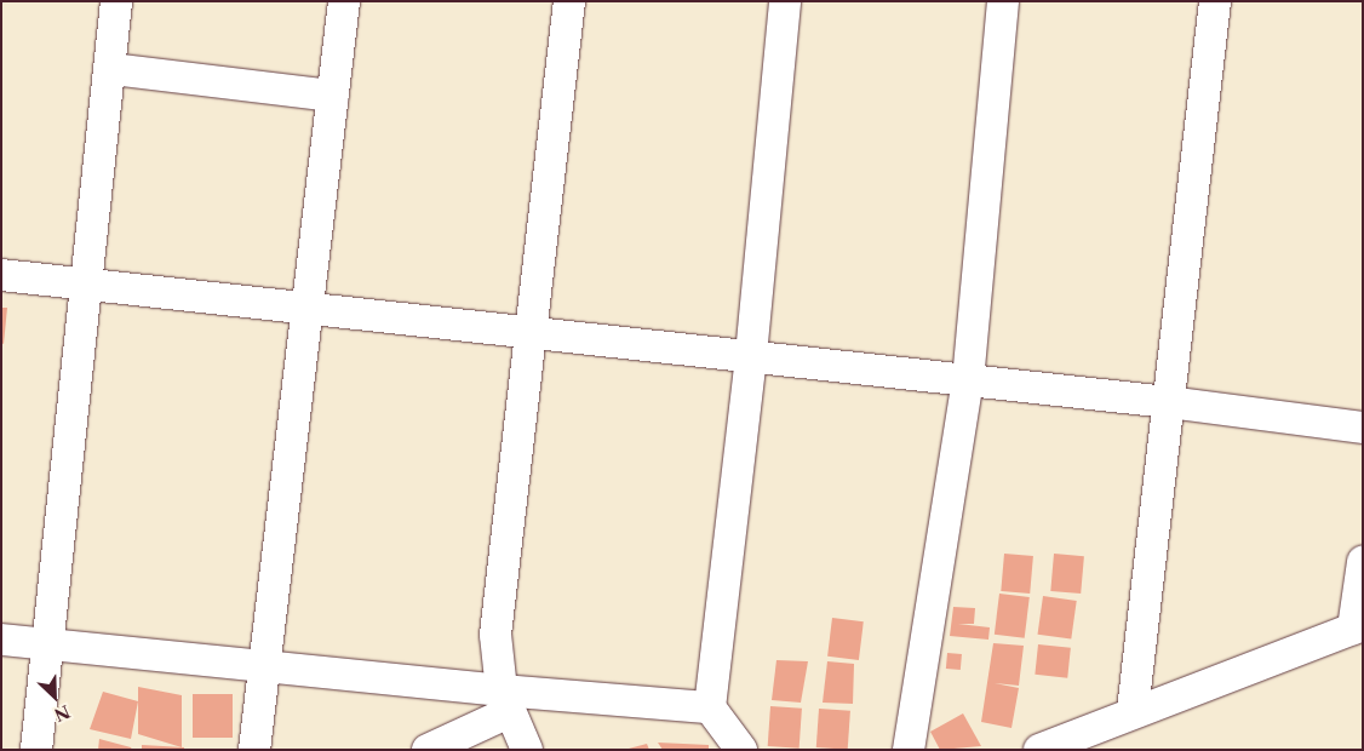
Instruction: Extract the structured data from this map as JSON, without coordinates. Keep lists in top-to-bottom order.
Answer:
{
  "north": "bottom right"
}
